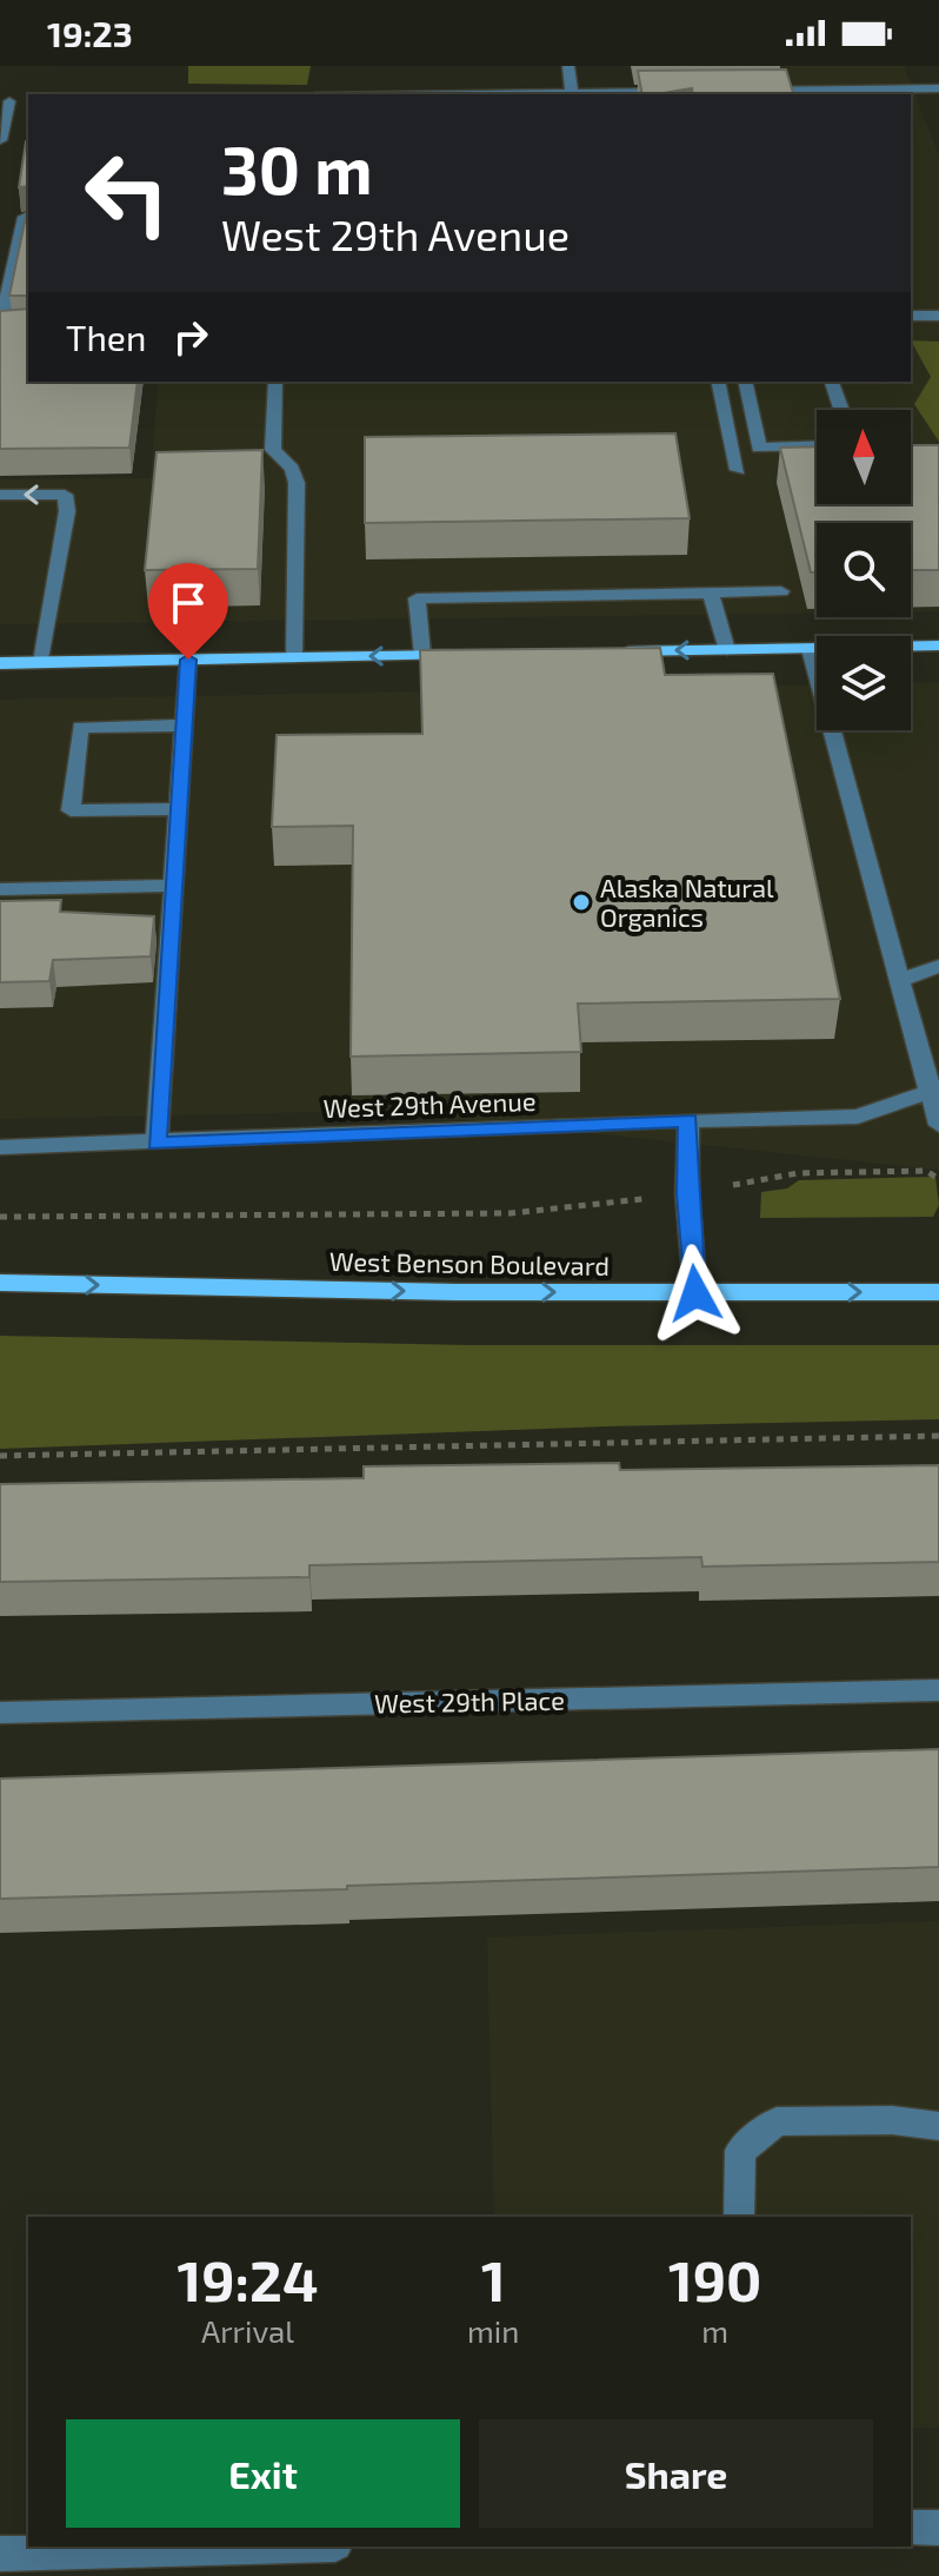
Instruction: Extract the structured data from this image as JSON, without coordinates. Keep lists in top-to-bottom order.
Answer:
{
  "streets": {
    "main road": ["West Benson Boulevard"],
    "street": ["West 29th Avenue", "West 29th Place"]
  },
  "one_way": ["West Benson Boulevard"],
  "places": ["Alaska Natural Organics"],
  "north": "top",
  "page": {
    "status": "19:23",
    "turn": ["30 m", "West 29th Avenue"],
    "then": "Then",
    "eta": [
      "19:24",
      "Arrival",
      "1",
      "min",
      "190",
      "m"
    ],
    "buttons": ["Exit", "Share"]
  }
}
